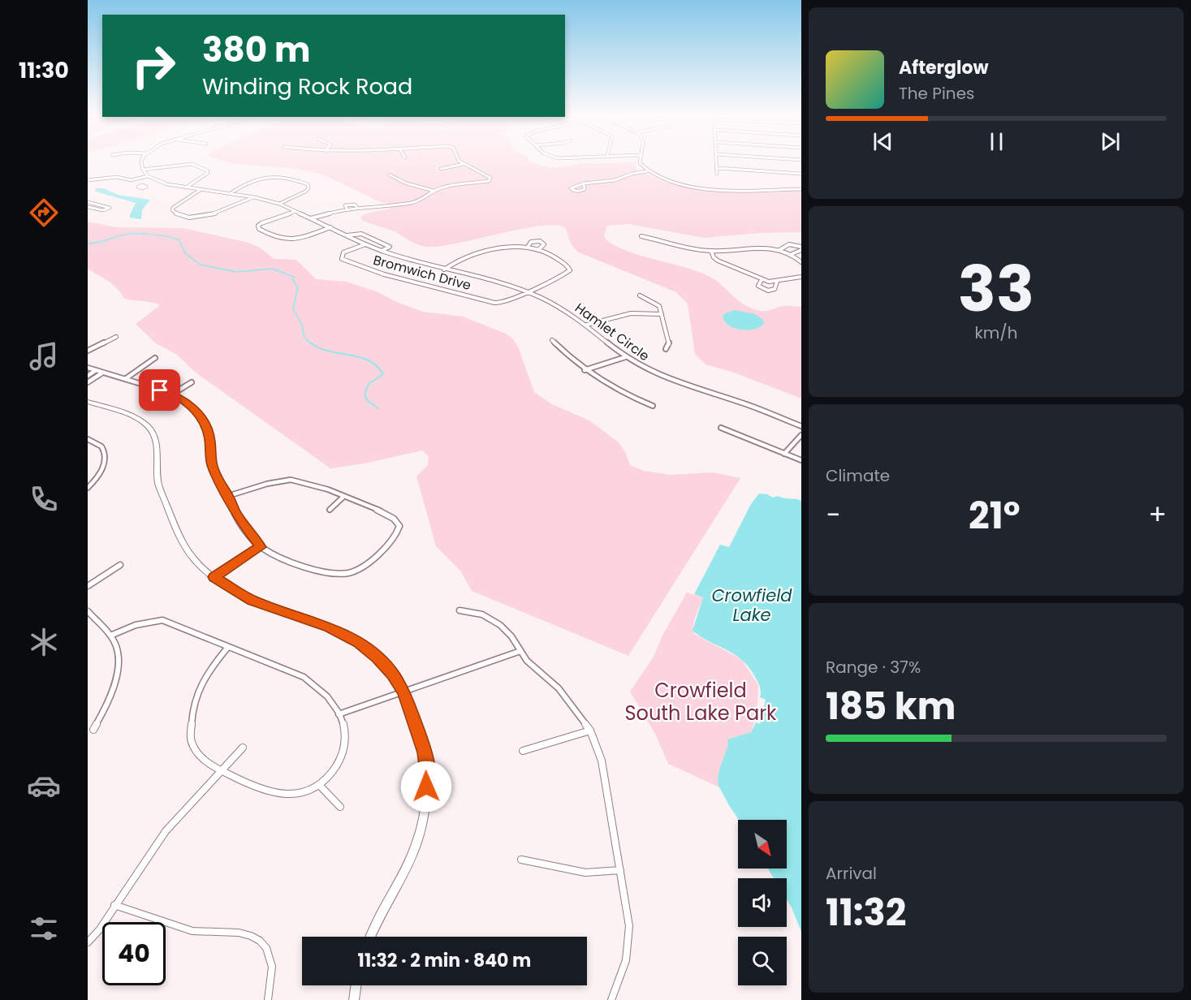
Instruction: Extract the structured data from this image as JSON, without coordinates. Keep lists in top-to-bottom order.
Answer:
{
  "streets": {
    "street": ["Bromwich Drive", "Hamlet Circle"]
  },
  "crossings": [
    ["Bromwich Drive", "Hamlet Circle"]
  ],
  "water": ["Crowfield Lake"],
  "parks": ["Crowfield South Lake Park"],
  "north": "bottom right",
  "page": {
    "tabs": "11:30",
    "turn": ["380 m", "Winding Rock Road"],
    "song": ["Afterglow", "The Pines"],
    "tile": [
      ["33", "km/h"],
      "Climate",
      ["Range · 37%", "185 km"],
      ["Arrival", "11:32"]
    ],
    "heat": ["−", "21°", "+"],
    "limit": "40",
    "trip": "11:32 · 2 min · 840 m"
  }
}
